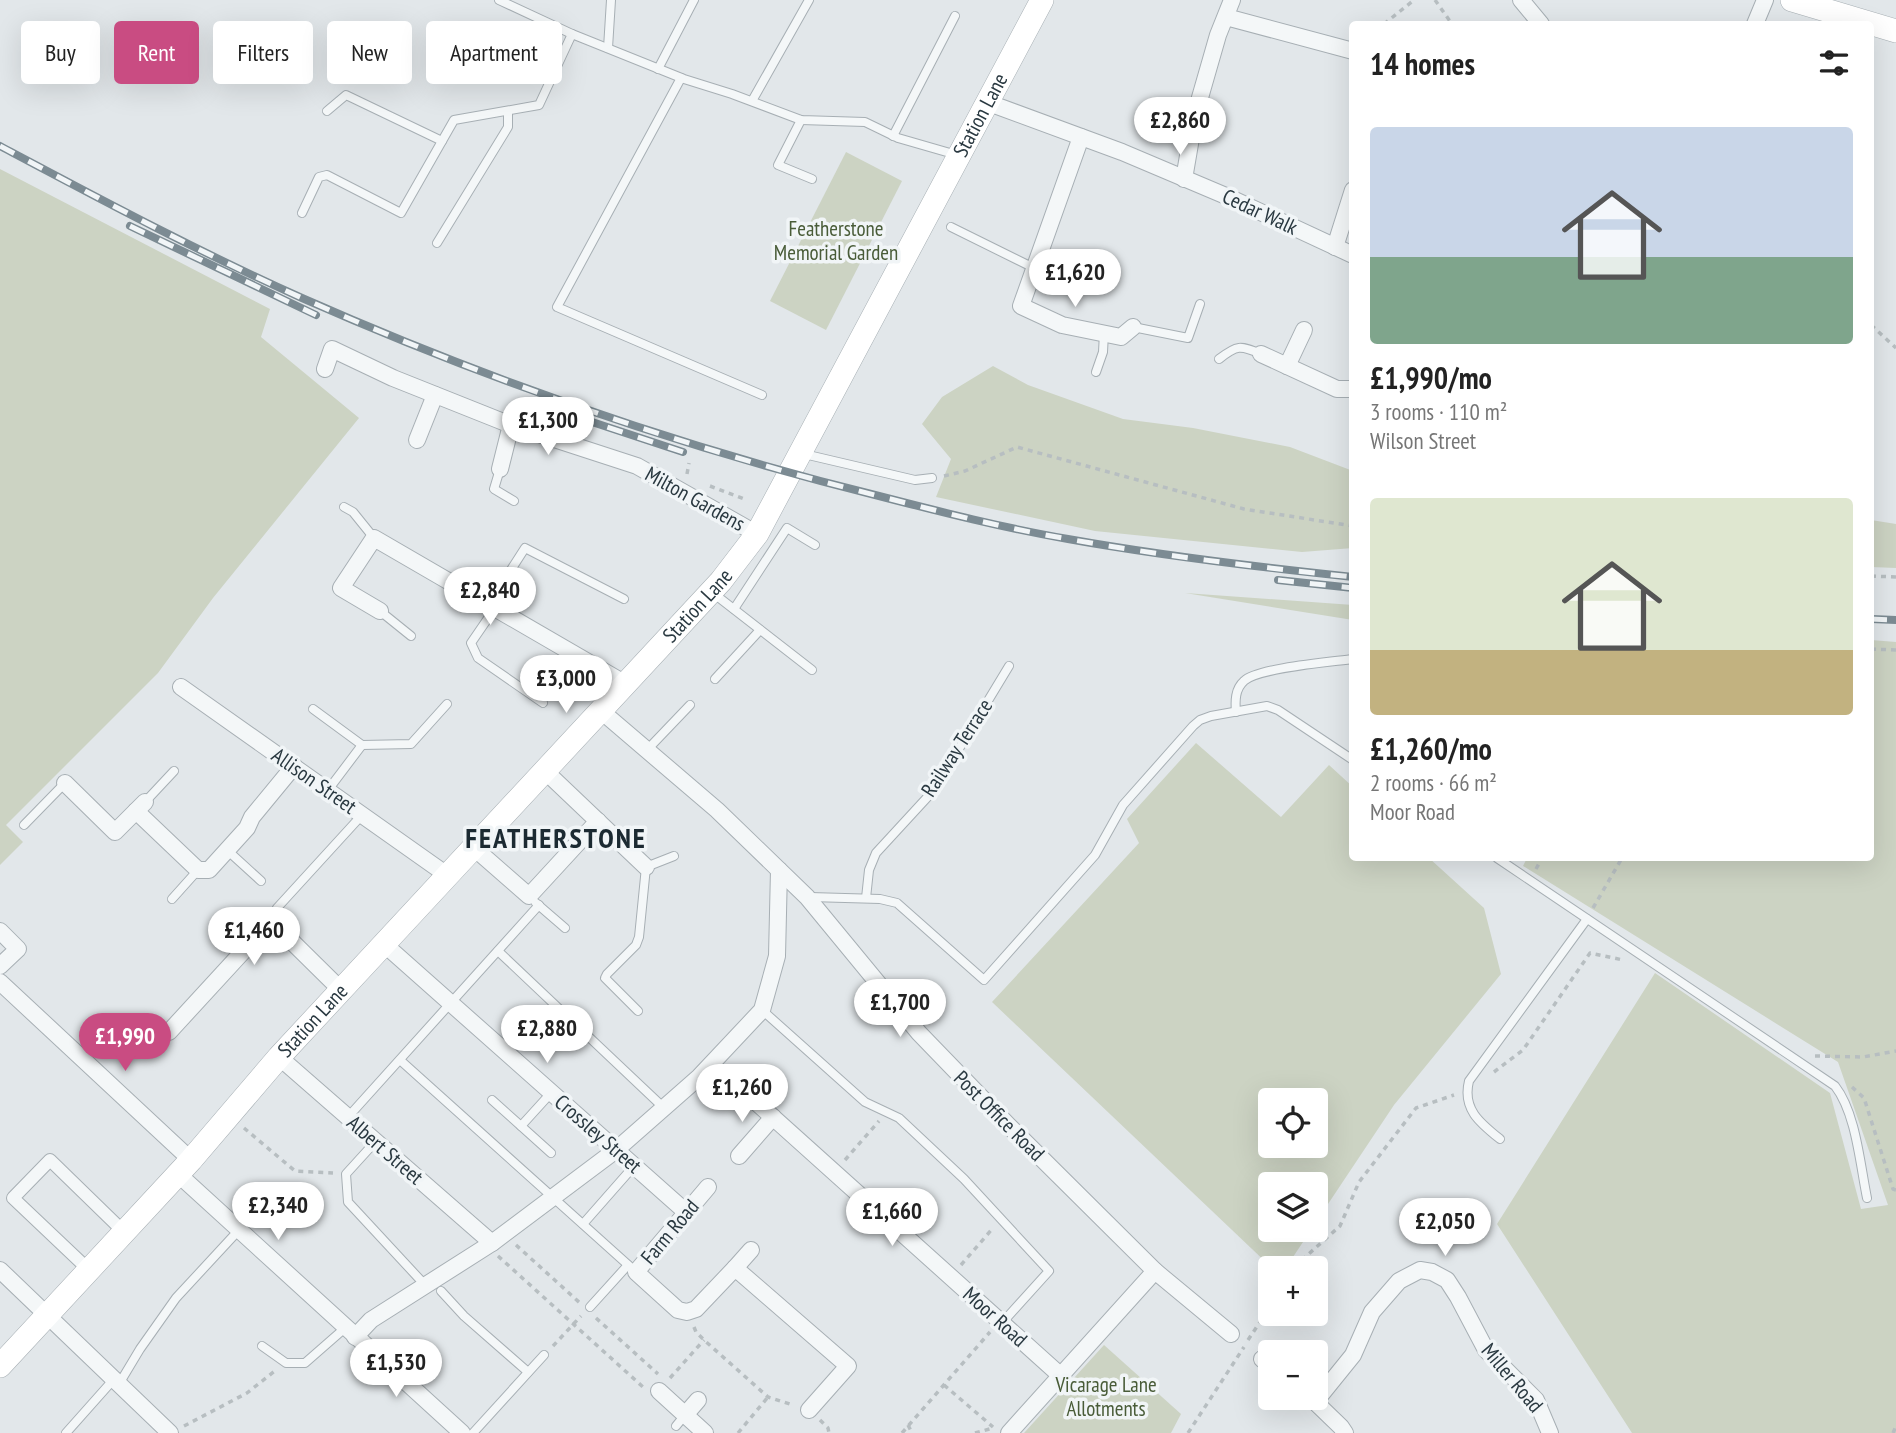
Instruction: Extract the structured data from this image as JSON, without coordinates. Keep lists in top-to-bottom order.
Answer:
{
  "streets": {
    "main road": ["Station Lane"],
    "street": [
      "Cedar Walk",
      "Milton Gardens",
      "Allison Street",
      "Post Office Road",
      "Crossley Street",
      "Albert Street",
      "Farm Road",
      "Moor Road",
      "Miller Road"
    ],
    "lane": ["Railway Terrace"]
  },
  "crossings": [
    ["Station Lane", "Cedar Walk"],
    ["Station Lane", "Milton Gardens"],
    ["Station Lane", "Allison Street"],
    ["Station Lane", "Post Office Road"],
    ["Station Lane", "Crossley Street"],
    ["Station Lane", "Albert Street"],
    ["Crossley Street", "Farm Road"]
  ],
  "districts": ["FEATHERSTONE"],
  "parks": ["Featherstone Memorial Garden", "Vicarage Lane Allotments"],
  "page": {
    "chip": [
      "Buy",
      "Rent",
      "Filters",
      "New",
      "Apartment"
    ],
    "heading": "14 homes",
    "price": [
      "£2,860",
      "£1,620",
      "£1,300",
      "£2,840",
      "£3,000",
      "£1,460",
      "£1,700",
      "£2,880",
      "£1,990",
      "£1,260",
      "£2,340",
      "£1,660",
      "£2,050",
      "£1,530"
    ],
    "list": [
      {
        "name": "£1,990/mo",
        "note": "3 rooms · 110 m² · Wilson Street"
      },
      {
        "name": "£1,260/mo",
        "note": "2 rooms · 66 m² · Moor Road"
      }
    ],
    "map_buttons": ["+", "−"]
  }
}
